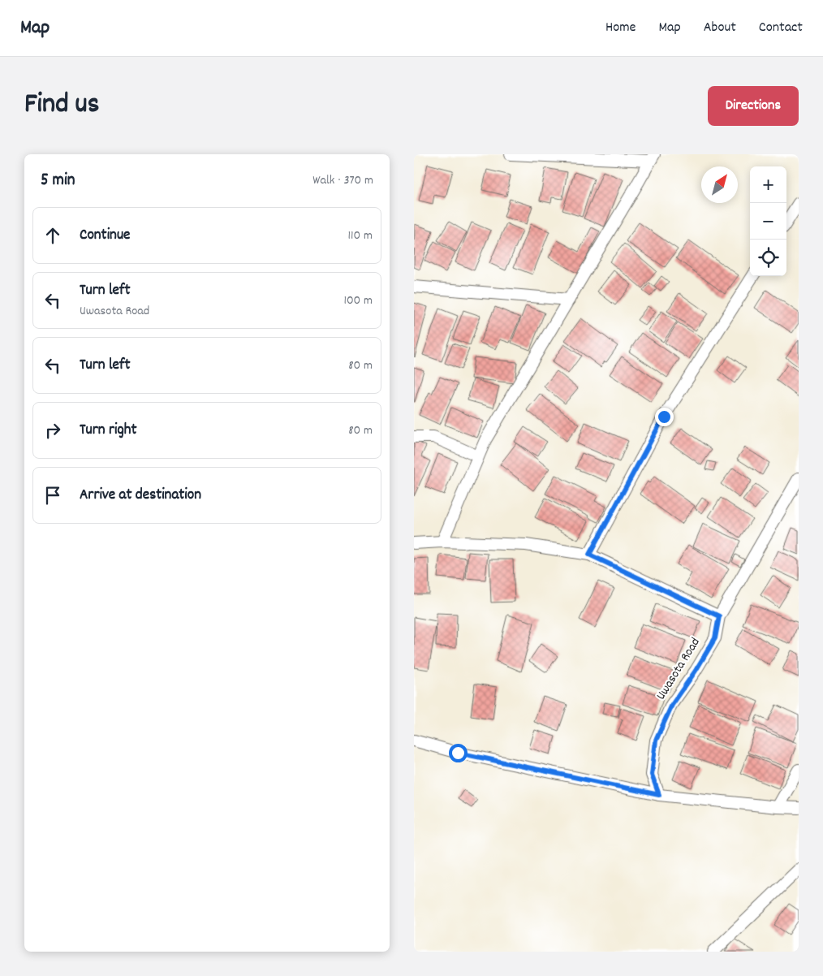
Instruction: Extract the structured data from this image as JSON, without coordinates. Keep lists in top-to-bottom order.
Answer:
{
  "streets": {
    "street": ["Uwasota Road"]
  },
  "north": "top right",
  "page": {
    "header": "Map",
    "nav": [
      "Home",
      "Map",
      "About",
      "Contact"
    ],
    "title": "Find us",
    "buttons": "Directions",
    "heading": ["5 min", "Walk · 370 m"],
    "map_buttons": ["+", "−"],
    "list": [
      ["Continue", "110 m"],
      ["Turn left", "Uwasota Road", "100 m"],
      ["Turn left", "80 m"],
      ["Turn right", "80 m"],
      "Arrive at destination"
    ]
  }
}
